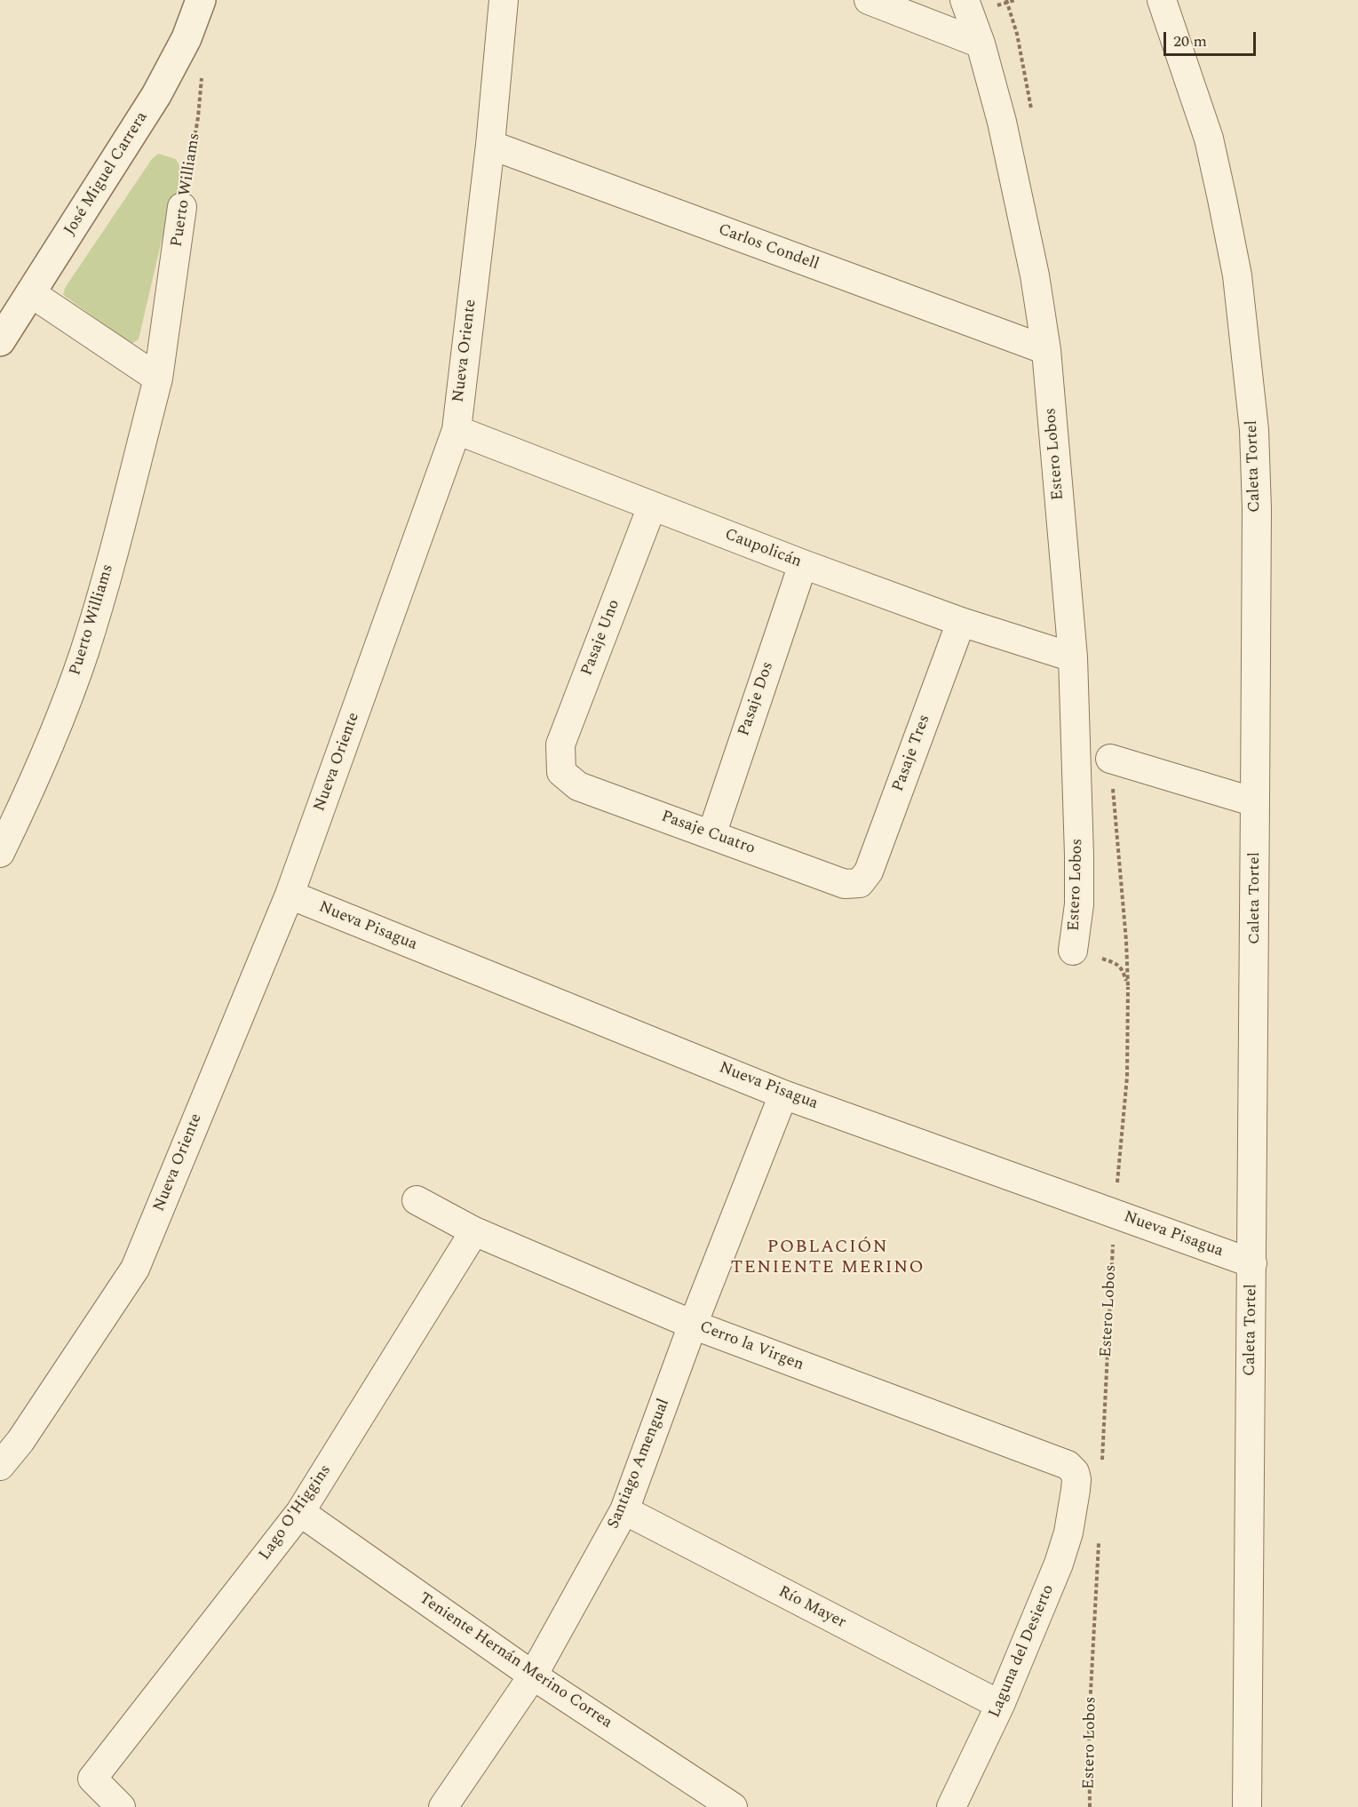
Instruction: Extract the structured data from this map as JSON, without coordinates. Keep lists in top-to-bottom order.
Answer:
{
  "streets": {
    "street": [
      "José Miguel Carrera",
      "Puerto Williams",
      "Carlos Condell",
      "Nueva Oriente",
      "Estero Lobos",
      "Caleta Tortel",
      "Caupolicán",
      "Pasaje Uno",
      "Pasaje Dos",
      "Pasaje Tres",
      "Pasaje Cuatro",
      "Nueva Pisagua",
      "Cerro la Virgen",
      "Santiago Amengual",
      "Lago O'Higgins",
      "Río Mayer",
      "Laguna del Desierto",
      "Teniente Hernán Merino Correa"
    ]
  },
  "crossings": [
    ["Carlos Condell", "Nueva Oriente"],
    ["Carlos Condell", "Estero Lobos"],
    ["Nueva Oriente", "Caupolicán"],
    ["Nueva Oriente", "Nueva Pisagua"],
    ["Estero Lobos", "Caupolicán"],
    ["Estero Lobos", "Nueva Pisagua"],
    ["Caleta Tortel", "Nueva Pisagua"],
    ["Caupolicán", "Pasaje Uno"],
    ["Caupolicán", "Pasaje Dos"],
    ["Caupolicán", "Pasaje Tres"],
    ["Pasaje Uno", "Pasaje Cuatro"],
    ["Pasaje Dos", "Pasaje Cuatro"],
    ["Pasaje Tres", "Pasaje Cuatro"],
    ["Nueva Pisagua", "Santiago Amengual"],
    ["Cerro la Virgen", "Santiago Amengual"],
    ["Cerro la Virgen", "Lago O'Higgins"],
    ["Cerro la Virgen", "Laguna del Desierto"],
    ["Santiago Amengual", "Río Mayer"],
    ["Santiago Amengual", "Teniente Hernán Merino Correa"],
    ["Lago O'Higgins", "Teniente Hernán Merino Correa"],
    ["Río Mayer", "Laguna del Desierto"]
  ],
  "districts": ["POBLACIÓN TENIENTE MERINO"],
  "scale_bar": "20 m"
}
